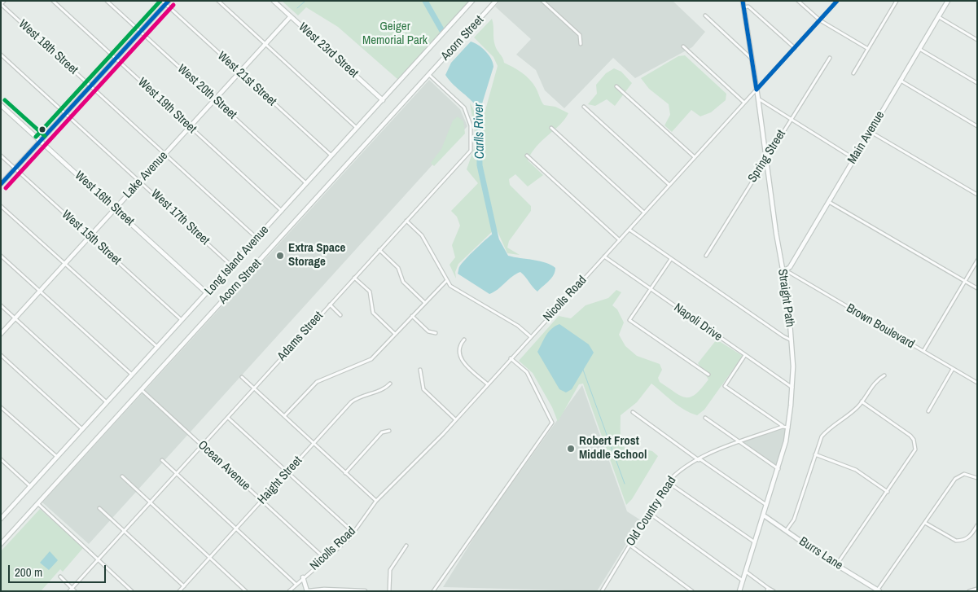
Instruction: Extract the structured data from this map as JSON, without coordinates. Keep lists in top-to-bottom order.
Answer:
{
  "streets": {
    "street": [
      "Acorn Street",
      "West 18th Street",
      "West 23rd Street",
      "West 21st Street",
      "West 20th Street",
      "West 19th Street",
      "Main Avenue",
      "Spring Street",
      "Lake Avenue",
      "West 16th Street",
      "West 17th Street",
      "West 15th Street",
      "Long Island Avenue",
      "Straight Path",
      "Nicolls Road",
      "Napoli Drive",
      "Brown Boulevard",
      "Adams Street",
      "Ocean Avenue",
      "Haight Street",
      "Old Country Road",
      "Burrs Lane"
    ]
  },
  "crossings": [
    ["Acorn Street", "Adams Street"],
    ["Acorn Street", "Ocean Avenue"],
    ["West 18th Street", "Lake Avenue"],
    ["West 18th Street", "Long Island Avenue"],
    ["West 23rd Street", "Lake Avenue"],
    ["West 23rd Street", "Long Island Avenue"],
    ["West 21st Street", "Lake Avenue"],
    ["West 21st Street", "Long Island Avenue"],
    ["West 20th Street", "Lake Avenue"],
    ["West 20th Street", "Long Island Avenue"],
    ["West 19th Street", "Lake Avenue"],
    ["West 19th Street", "Long Island Avenue"],
    ["Main Avenue", "Straight Path"],
    ["Main Avenue", "Brown Boulevard"],
    ["Spring Street", "Straight Path"],
    ["Lake Avenue", "West 16th Street"],
    ["Lake Avenue", "West 17th Street"],
    ["Lake Avenue", "West 15th Street"],
    ["West 16th Street", "Long Island Avenue"],
    ["West 17th Street", "Long Island Avenue"],
    ["West 15th Street", "Long Island Avenue"],
    ["Straight Path", "Nicolls Road"],
    ["Straight Path", "Napoli Drive"],
    ["Straight Path", "Brown Boulevard"],
    ["Straight Path", "Old Country Road"],
    ["Straight Path", "Burrs Lane"],
    ["Nicolls Road", "Napoli Drive"],
    ["Nicolls Road", "Ocean Avenue"],
    ["Adams Street", "Ocean Avenue"],
    ["Ocean Avenue", "Haight Street"]
  ],
  "water": ["Carlls River"],
  "parks": ["Geiger Memorial Park"],
  "places": ["Extra Space Storage", "Robert Frost Middle School"],
  "scale_bar": "200 m"
}
